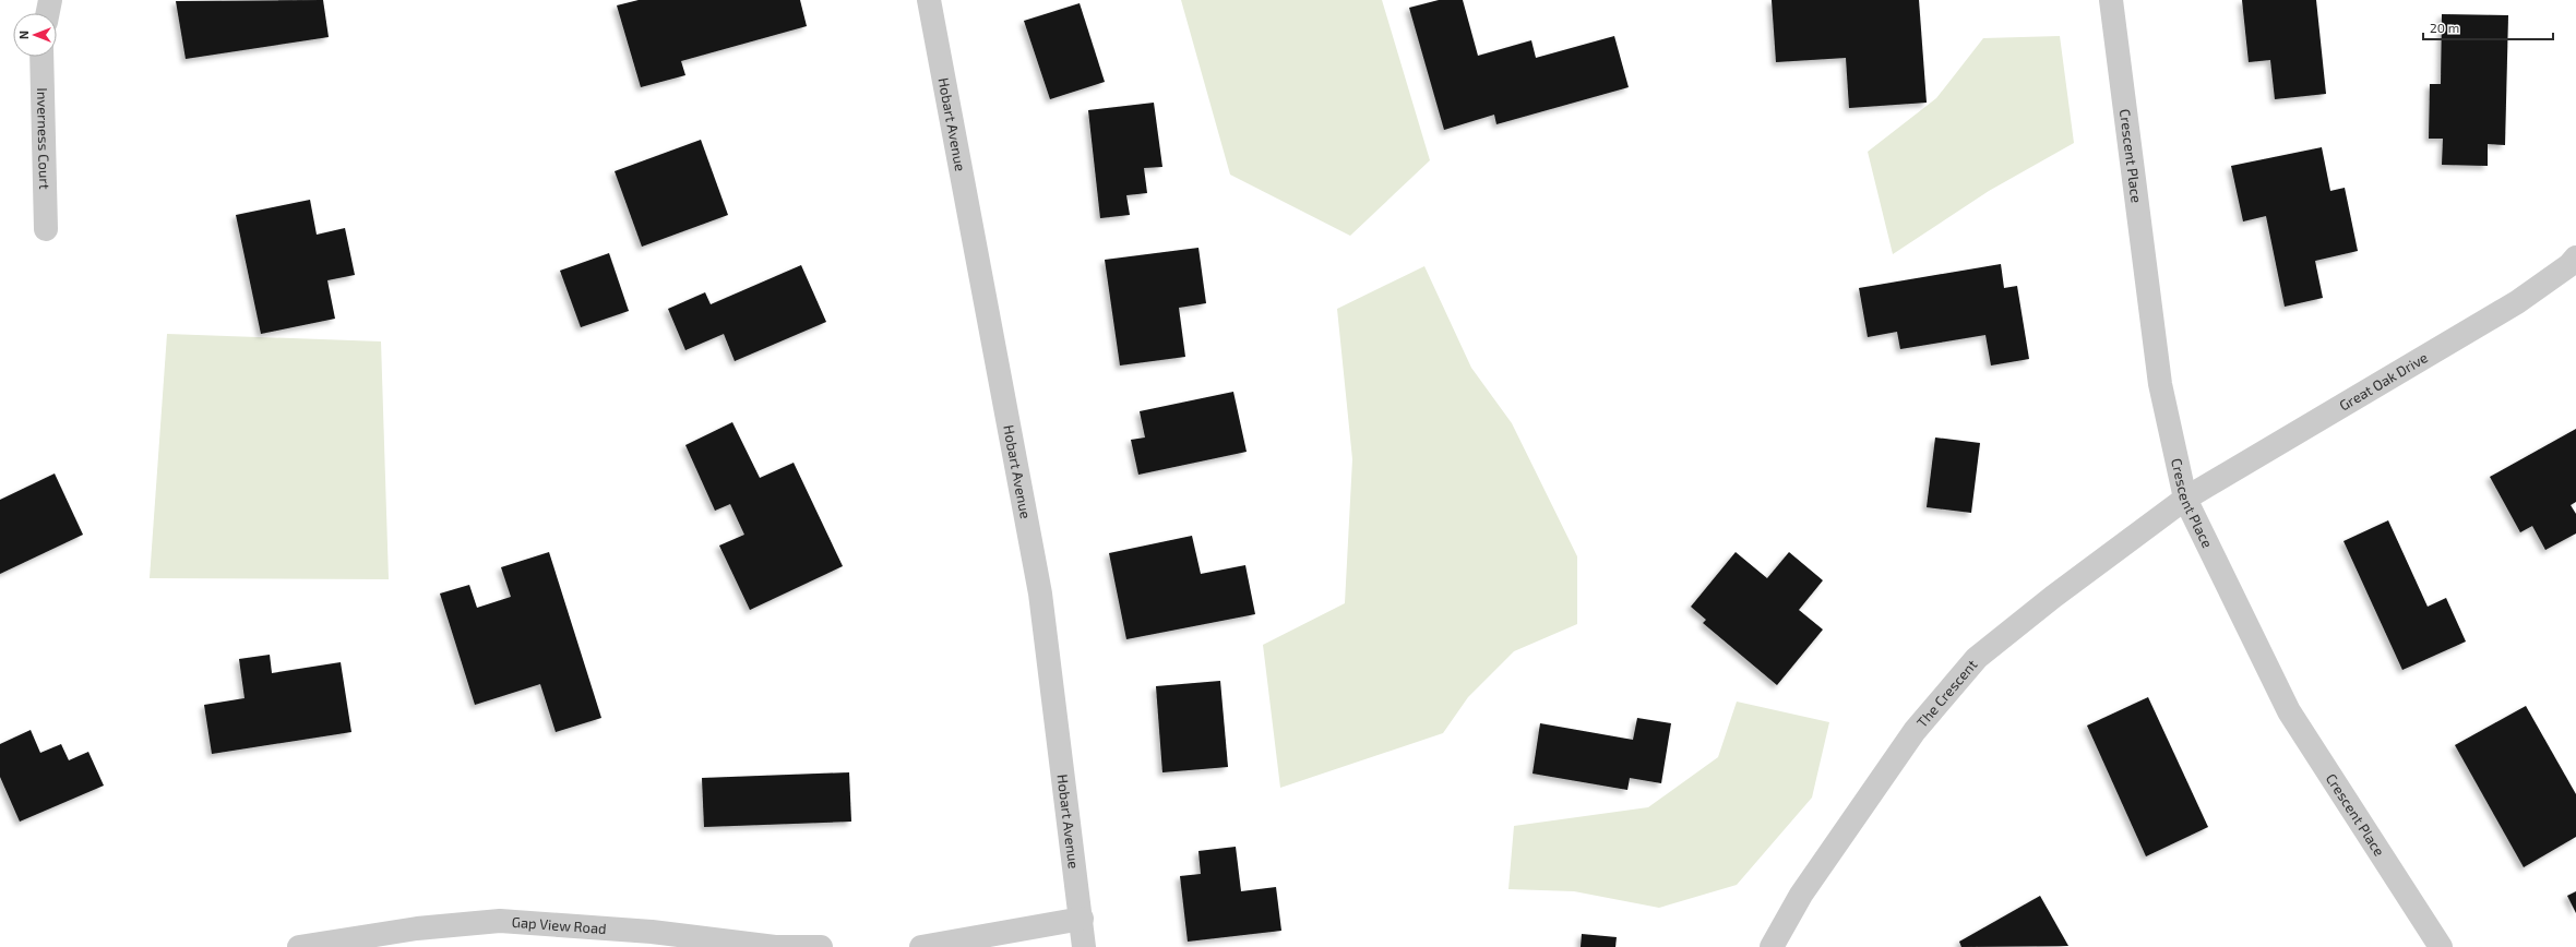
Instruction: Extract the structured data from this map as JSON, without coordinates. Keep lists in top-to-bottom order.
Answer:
{
  "streets": {
    "street": [
      "Hobart Avenue",
      "Inverness Court",
      "Crescent Place",
      "Great Oak Drive",
      "The Crescent",
      "Gap View Road"
    ]
  },
  "crossings": [
    ["Crescent Place", "Great Oak Drive"],
    ["Crescent Place", "The Crescent"],
    ["Great Oak Drive", "The Crescent"]
  ],
  "scale_bar": "20 m",
  "north": "left"
}
